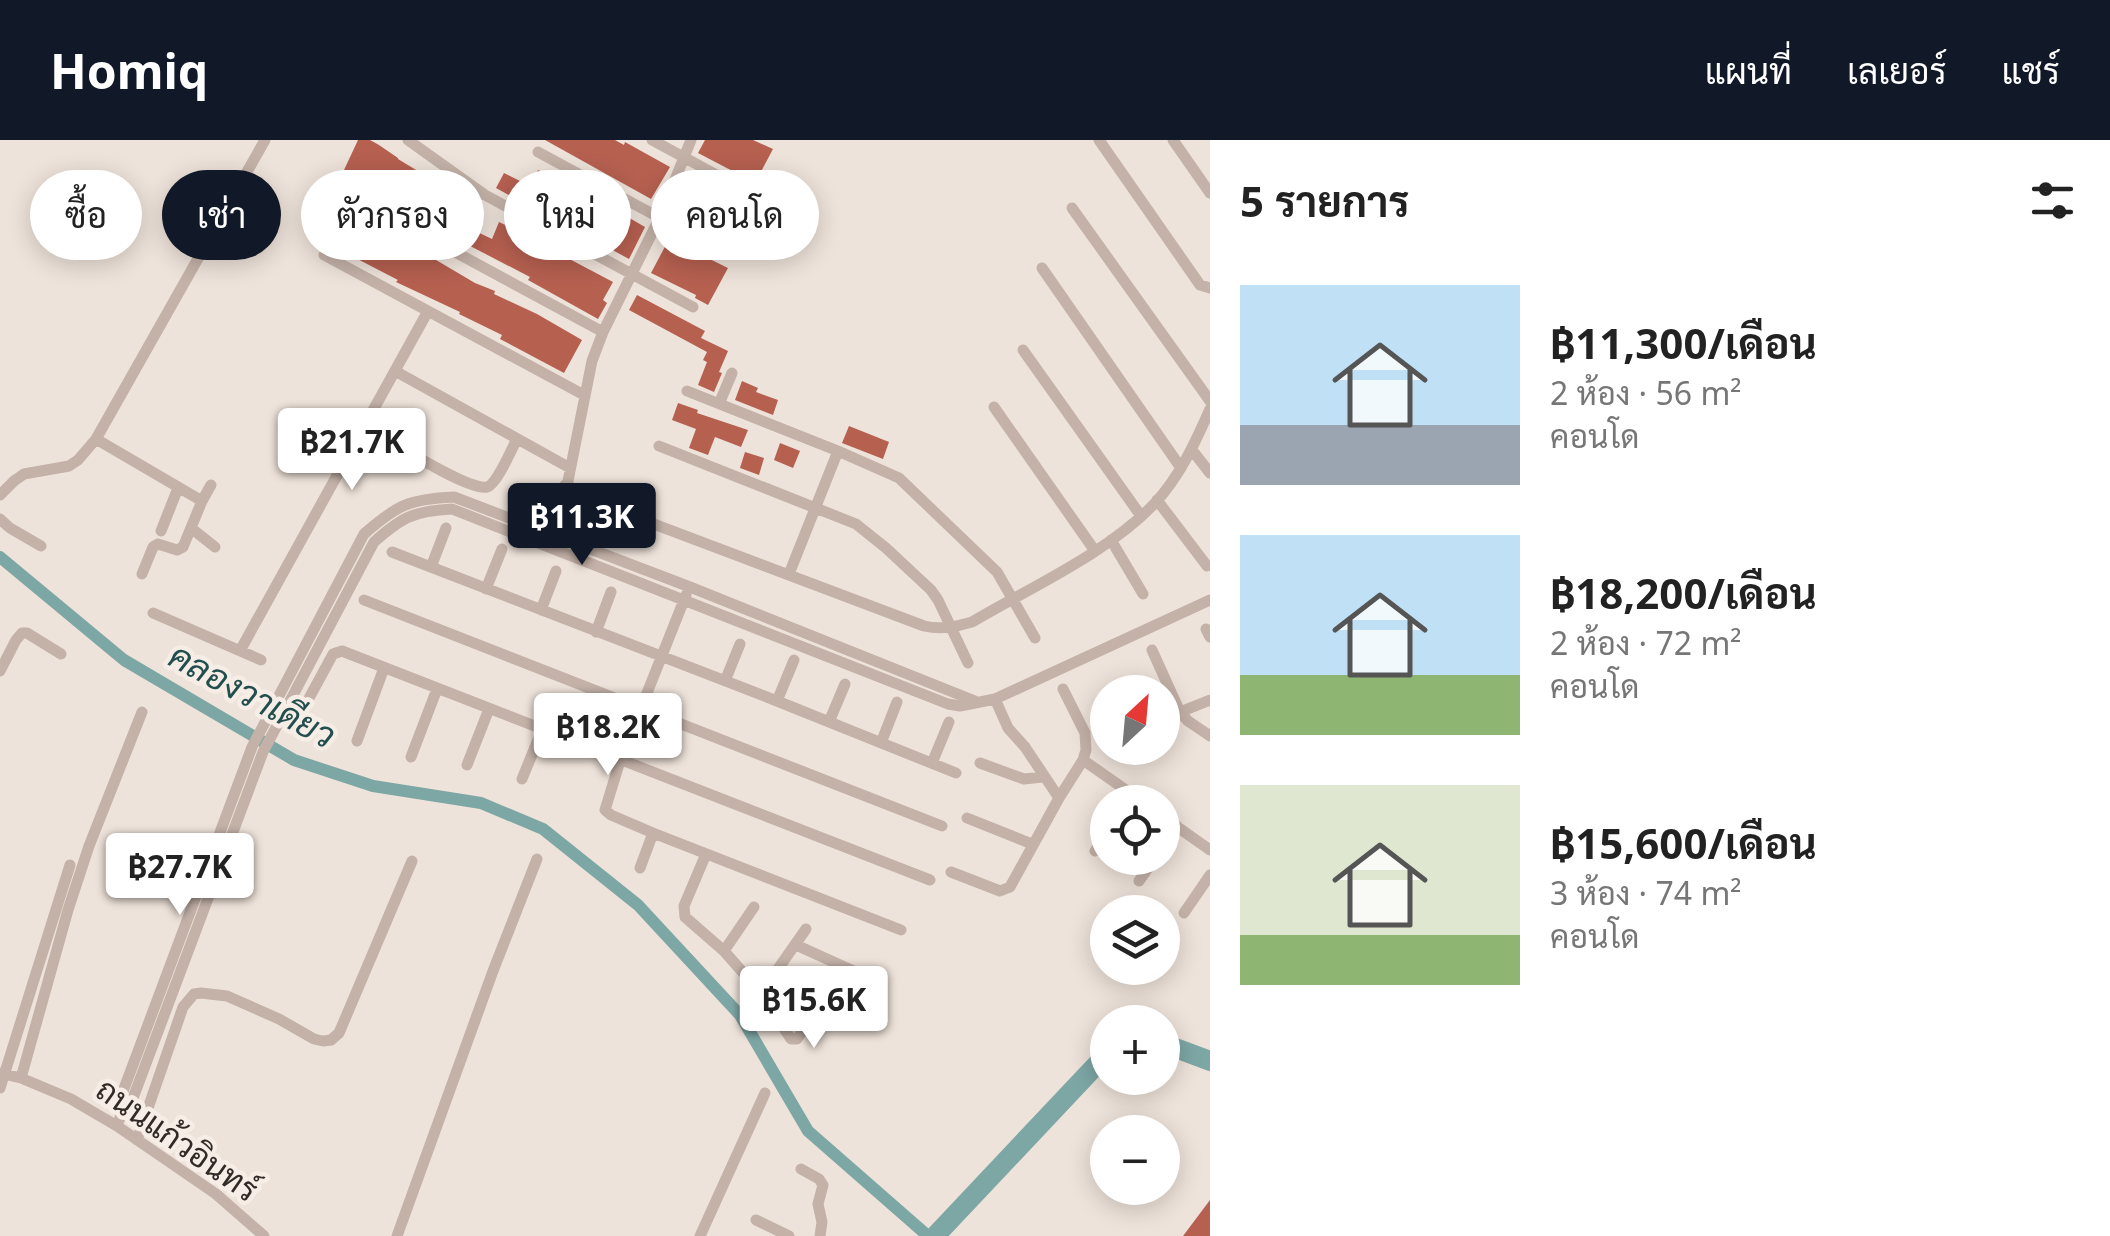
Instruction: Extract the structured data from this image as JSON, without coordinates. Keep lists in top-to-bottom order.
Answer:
{
  "streets": {
    "street": ["ถนนแก้วอินทร์"]
  },
  "water": ["คลองวาเดียว"],
  "north": "top right",
  "page": {
    "header": "Homiq",
    "nav": ["แผนที่", "เลเยอร์", "แชร์"],
    "heading": "5 รายการ",
    "chip": [
      "ซื้อ",
      "เช่า",
      "ตัวกรอง",
      "ใหม่",
      "คอนโด"
    ],
    "list": [
      {
        "name": "฿11,300/เดือน",
        "note": "2 ห้อง · 56 m² · คอนโด"
      },
      {
        "name": "฿18,200/เดือน",
        "note": "2 ห้อง · 72 m² · คอนโด"
      },
      {
        "name": "฿15,600/เดือน",
        "note": "3 ห้อง · 74 m² · คอนโด"
      }
    ],
    "price": [
      "฿21.7K",
      "฿11.3K",
      "฿18.2K",
      "฿27.7K",
      "฿15.6K"
    ],
    "map_buttons": ["+", "−"]
  }
}
